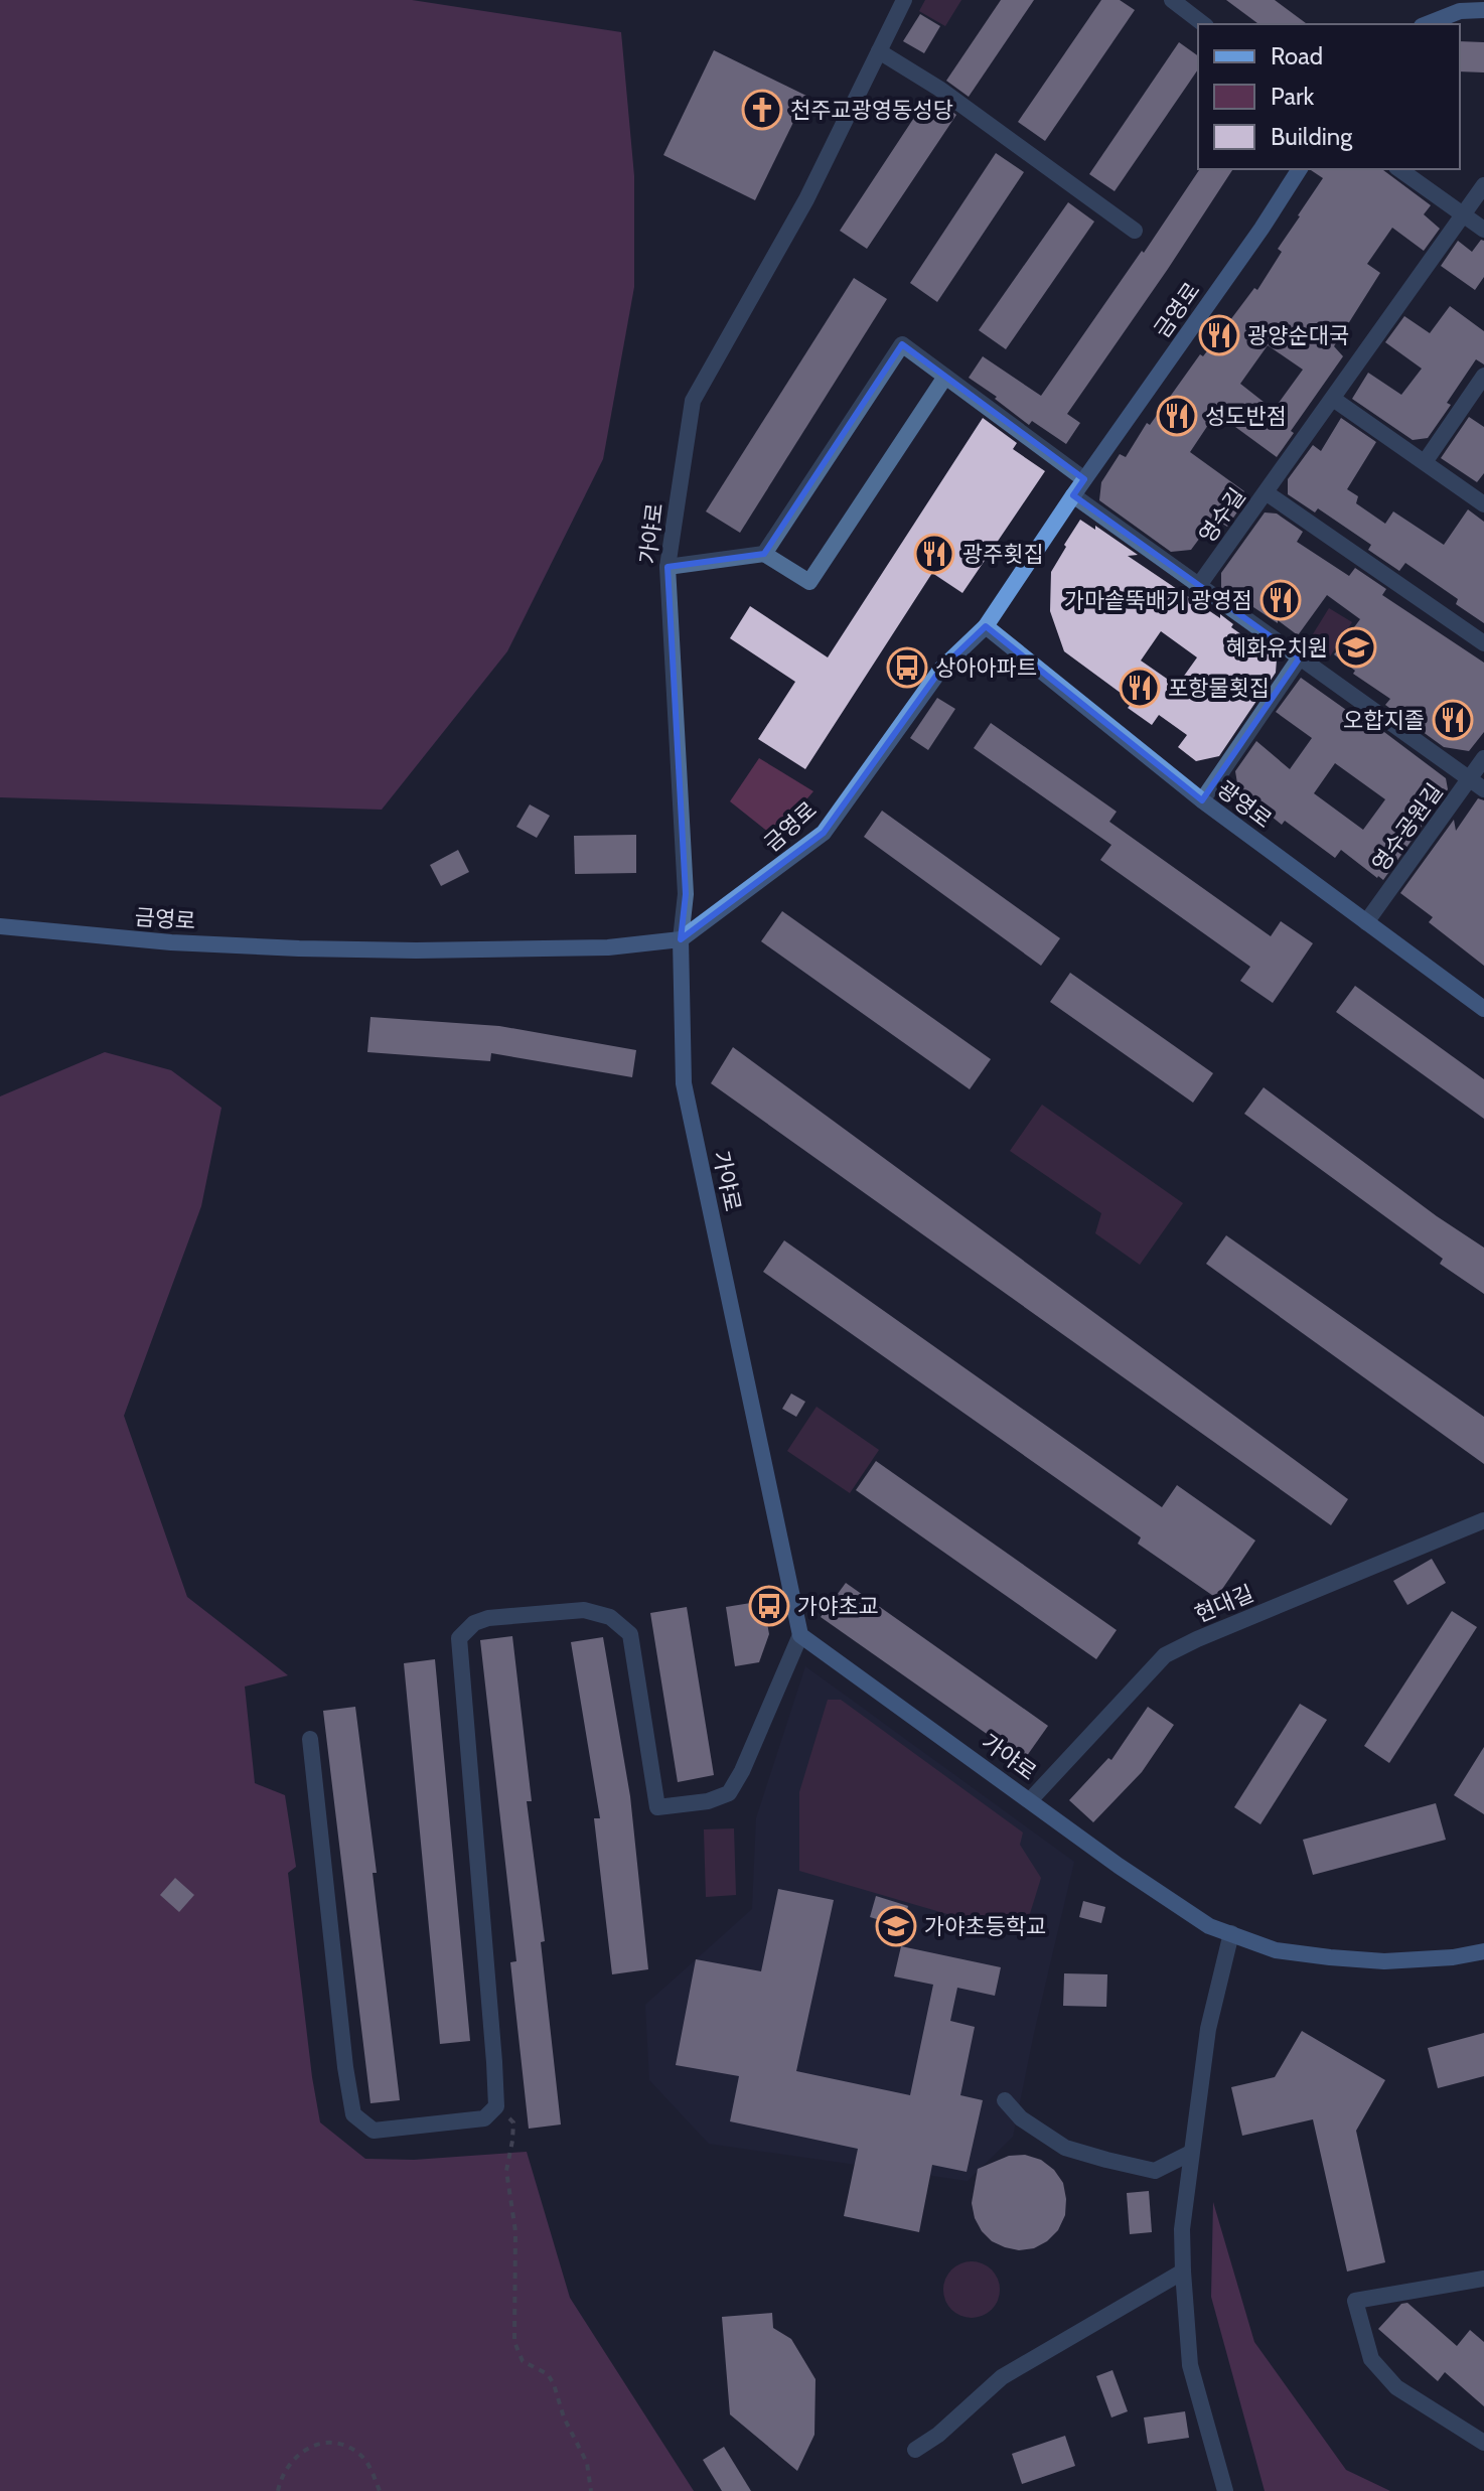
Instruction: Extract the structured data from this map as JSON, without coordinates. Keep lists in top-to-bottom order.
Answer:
{
  "streets": {
    "street": [
      "금영로",
      "영수길",
      "가야로",
      "광영로",
      "영수공원길",
      "현대길"
    ]
  },
  "crossings": [
    ["금영로", "가야로"],
    ["금영로", "광영로"],
    ["가야로", "현대길"],
    ["광영로", "영수공원길"]
  ],
  "places": {
    "church": ["천주교광영동성당"],
    "restaurant": [
      "광양순대국",
      "성도반점",
      "광주횟집",
      "가마솥뚝배기 광영점",
      "포항물횟집",
      "오합지졸"
    ],
    "school or university": ["혜화유치원", "가야초등학교"],
    "bus stop": ["상아아파트", "가야초교"]
  },
  "legend": ["Road", "Park", "Building"]
}
